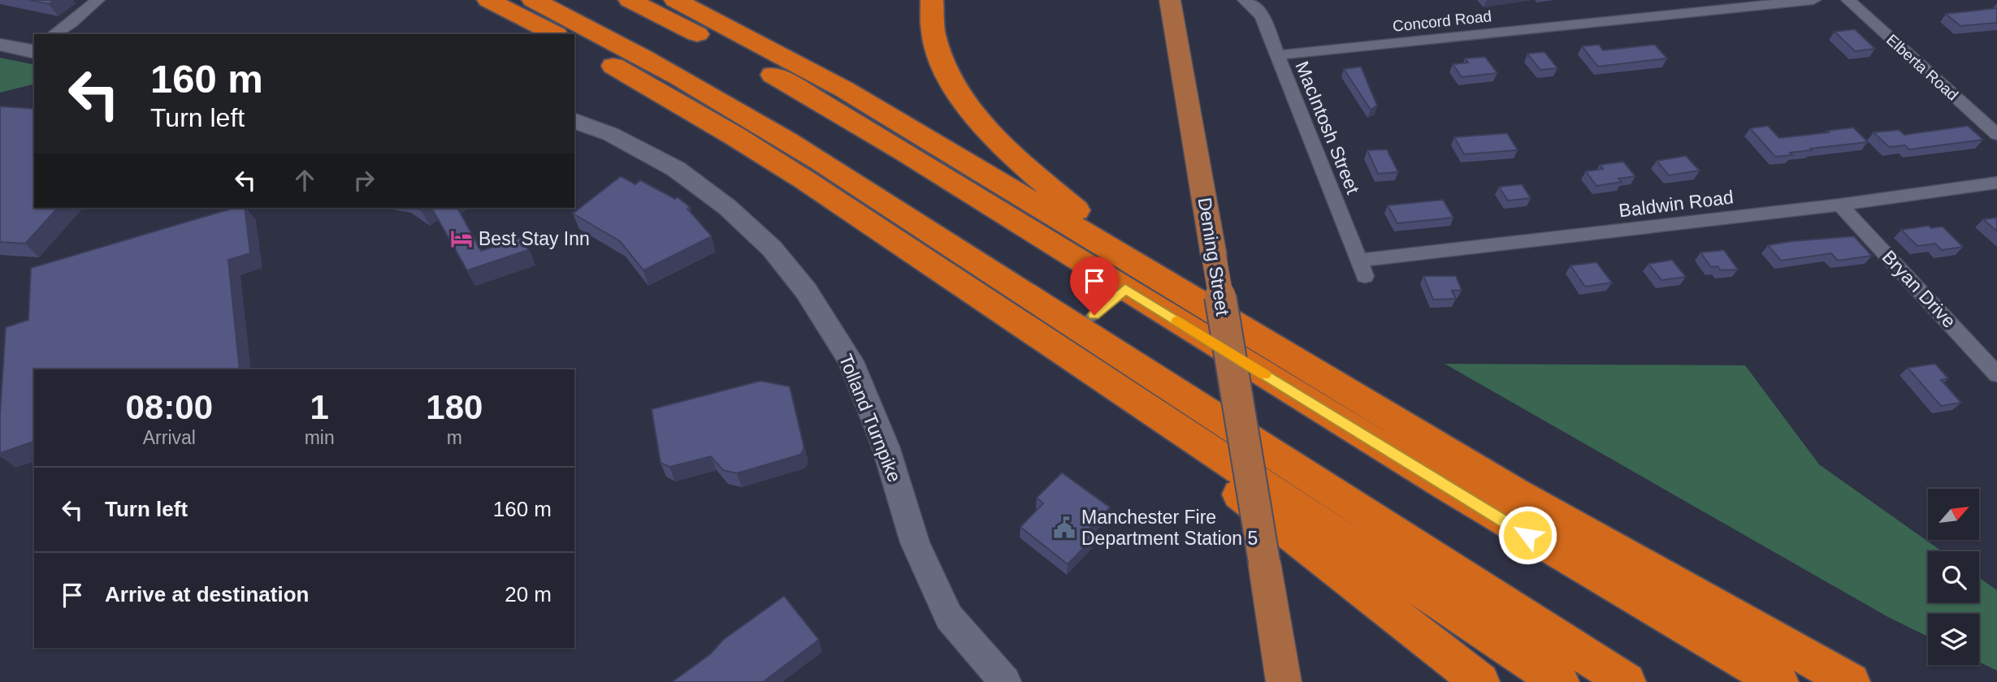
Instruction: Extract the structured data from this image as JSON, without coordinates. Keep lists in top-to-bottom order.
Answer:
{
  "streets": {
    "main road": ["Deming Street"],
    "street": [
      "Concord Road",
      "Elberta Road",
      "MacIntosh Street",
      "Baldwin Road",
      "Bryan Drive",
      "Tolland Turnpike"
    ]
  },
  "crossings": [
    ["Concord Road", "MacIntosh Street"],
    ["MacIntosh Street", "Baldwin Road"],
    ["Baldwin Road", "Bryan Drive"]
  ],
  "places": {
    "hotel": ["Best Stay Inn"],
    "public building": ["Manchester Fire Department Station 5"]
  },
  "north": "top right",
  "page": {
    "turn": ["160 m", "Turn left"],
    "eta": [
      "08:00",
      "Arrival",
      "1",
      "min",
      "180",
      "m"
    ],
    "list": [
      {
        "name": "Turn left",
        "value": "160 m"
      },
      {
        "name": "Arrive at destination",
        "value": "20 m"
      }
    ]
  }
}
